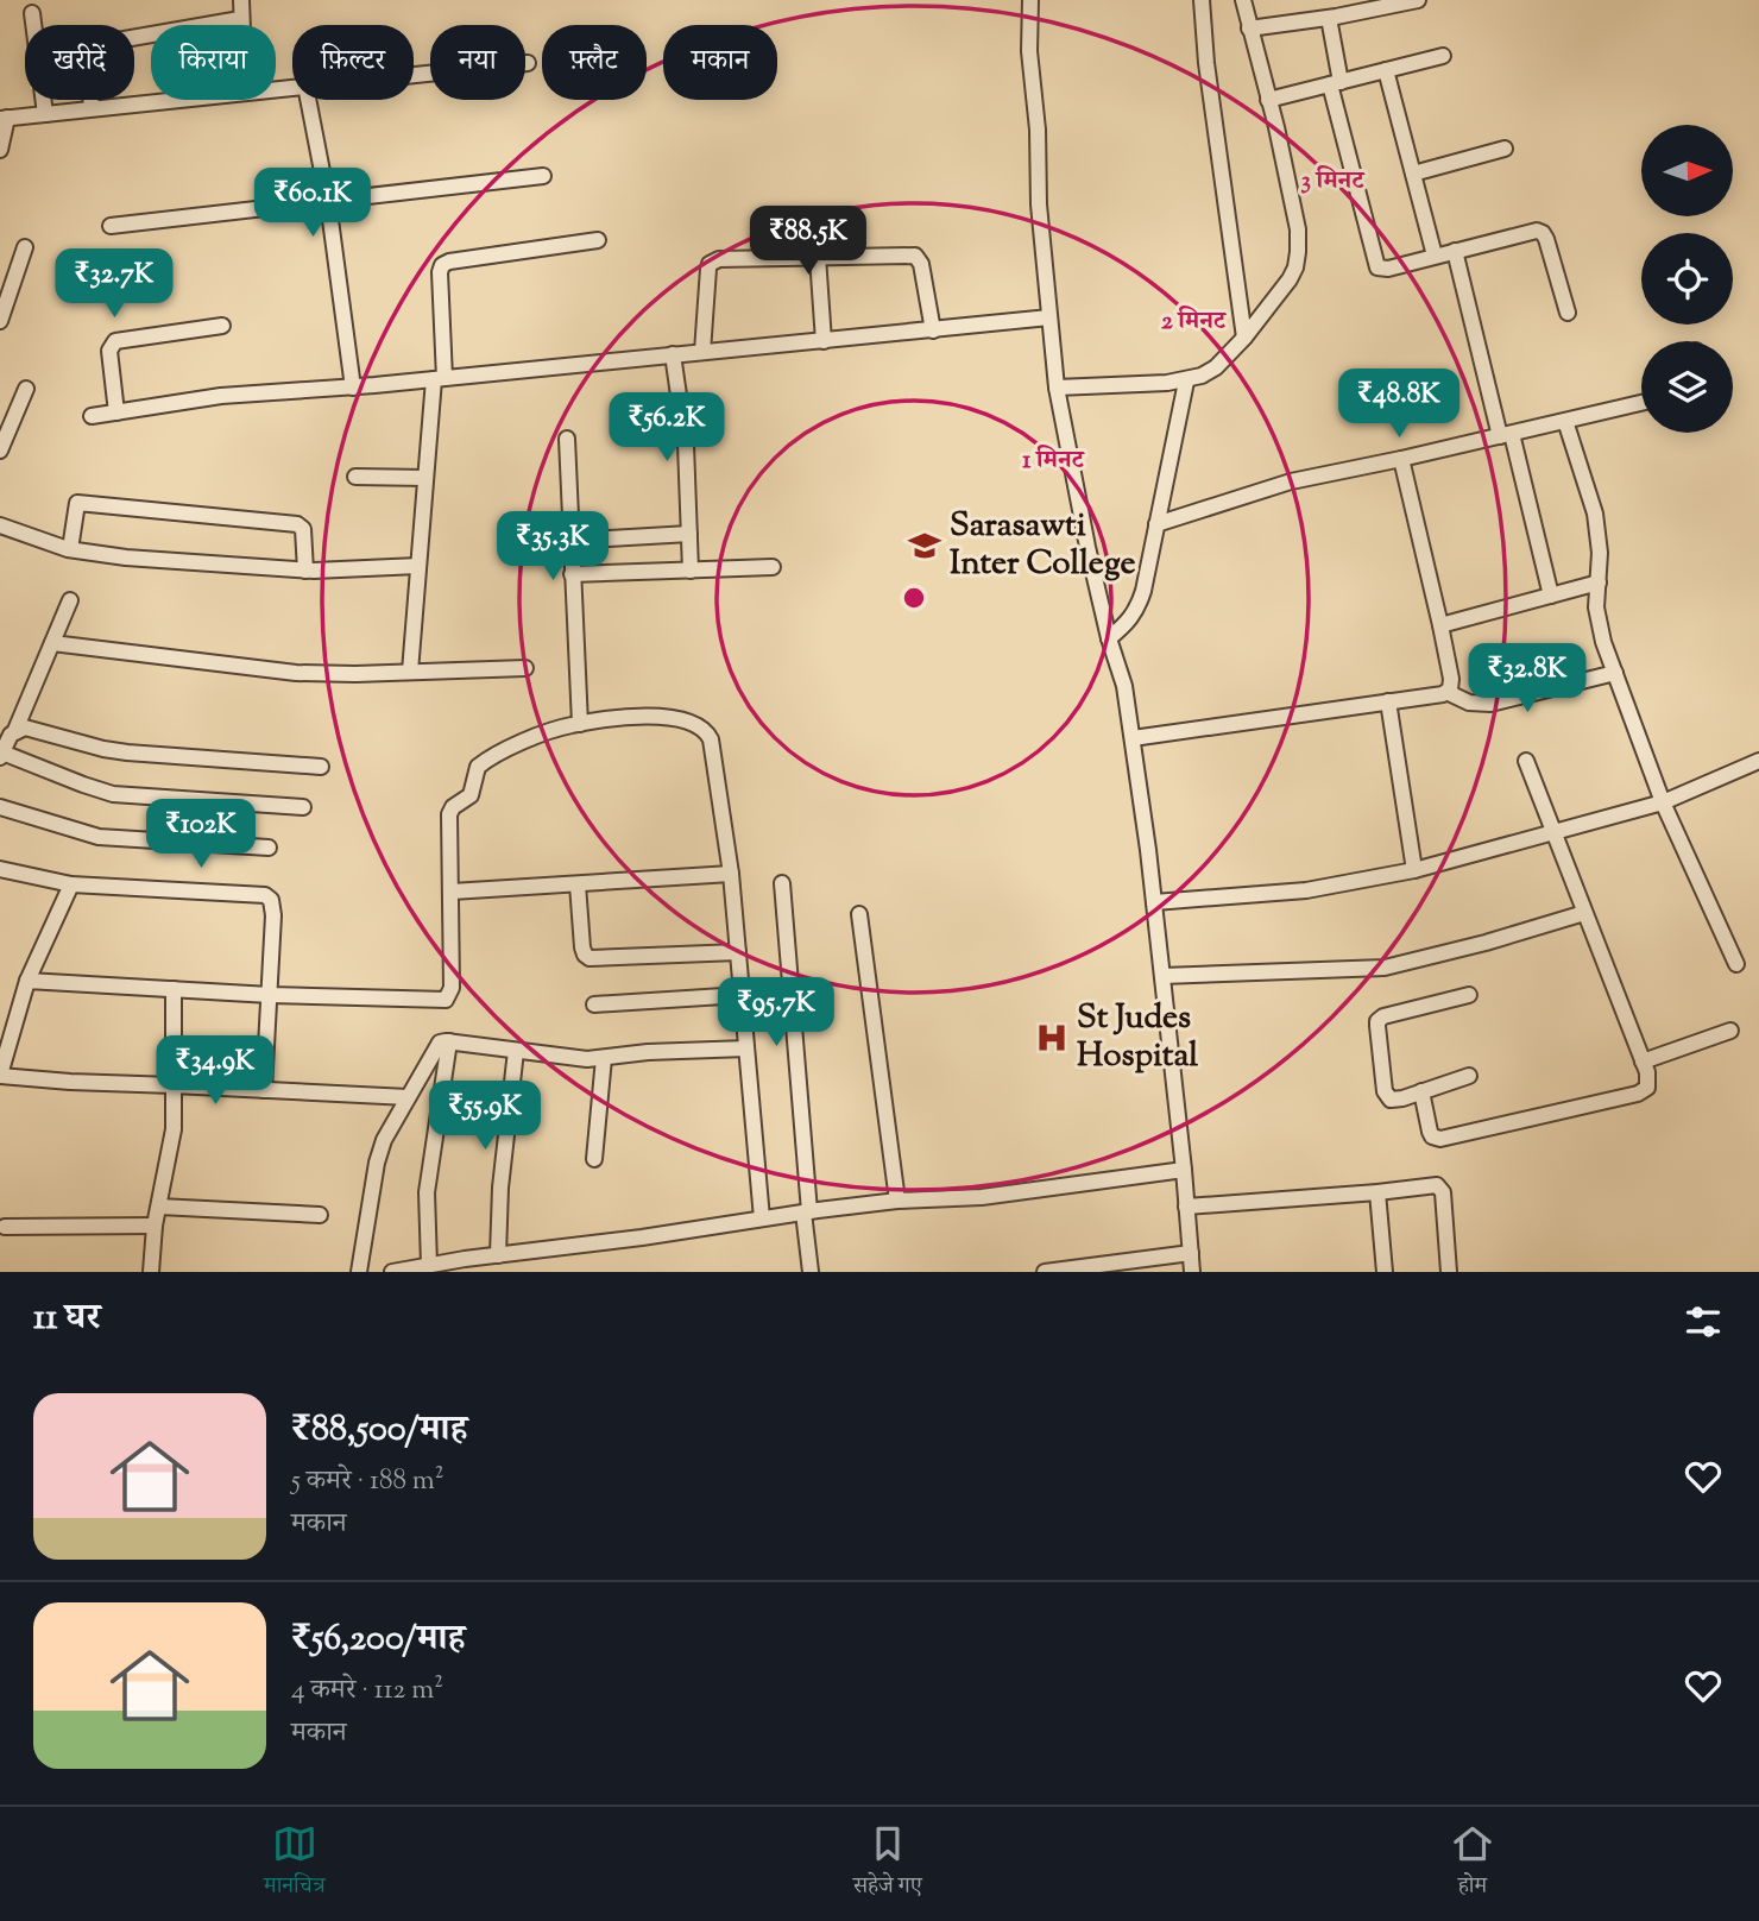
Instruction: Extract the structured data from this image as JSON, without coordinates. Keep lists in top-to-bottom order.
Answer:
{
  "places": {
    "school or university": ["Sarasawti Inter College"],
    "hospital": ["St Judes Hospital"]
  },
  "north": "right",
  "page": {
    "chip": [
      "खरीदें",
      "किराया",
      "फ़िल्टर",
      "नया",
      "फ़्लैट",
      "मकान"
    ],
    "price": [
      "₹60.1K",
      "₹88.5K",
      "₹32.7K",
      "₹48.8K",
      "₹56.2K",
      "₹35.3K",
      "₹32.8K",
      "₹102K",
      "₹95.7K",
      "₹34.9K",
      "₹55.9K"
    ],
    "heading": "11 घर",
    "list": [
      {
        "name": "₹88,500/माह",
        "note": "5 कमरे · 188 m² · मकान"
      },
      {
        "name": "₹56,200/माह",
        "note": "4 कमरे · 112 m² · मकान"
      }
    ],
    "tabs": ["मानचित्र", "सहेजे गए", "होम"]
  },
  "rings": ["3 मिनट", "2 मिनट", "1 मिनट"]
}
